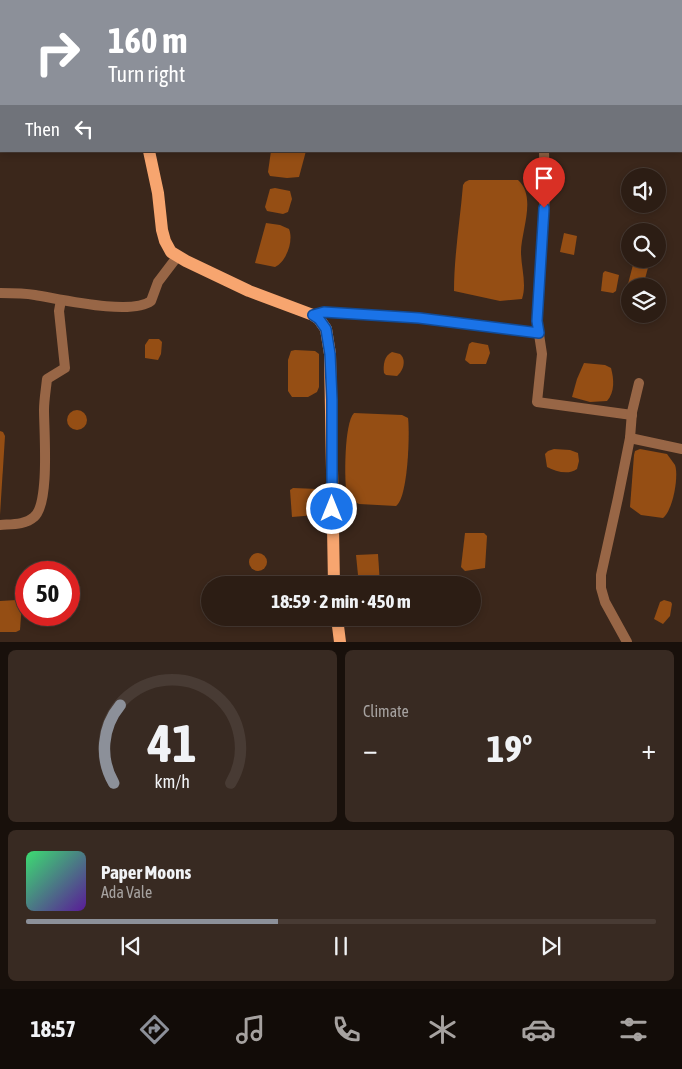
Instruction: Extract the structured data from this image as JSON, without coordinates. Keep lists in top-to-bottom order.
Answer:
{
  "page": {
    "turn": ["160 m", "Turn right"],
    "then": "Then",
    "limit": "50",
    "trip": "18:59 · 2 min · 450 m",
    "tile": "Climate",
    "heat": ["−", "19°", "+"],
    "song": ["Paper Moons", "Ada Vale"],
    "tabs": "18:57",
    "gauge": ["41", "km/h"]
  }
}
